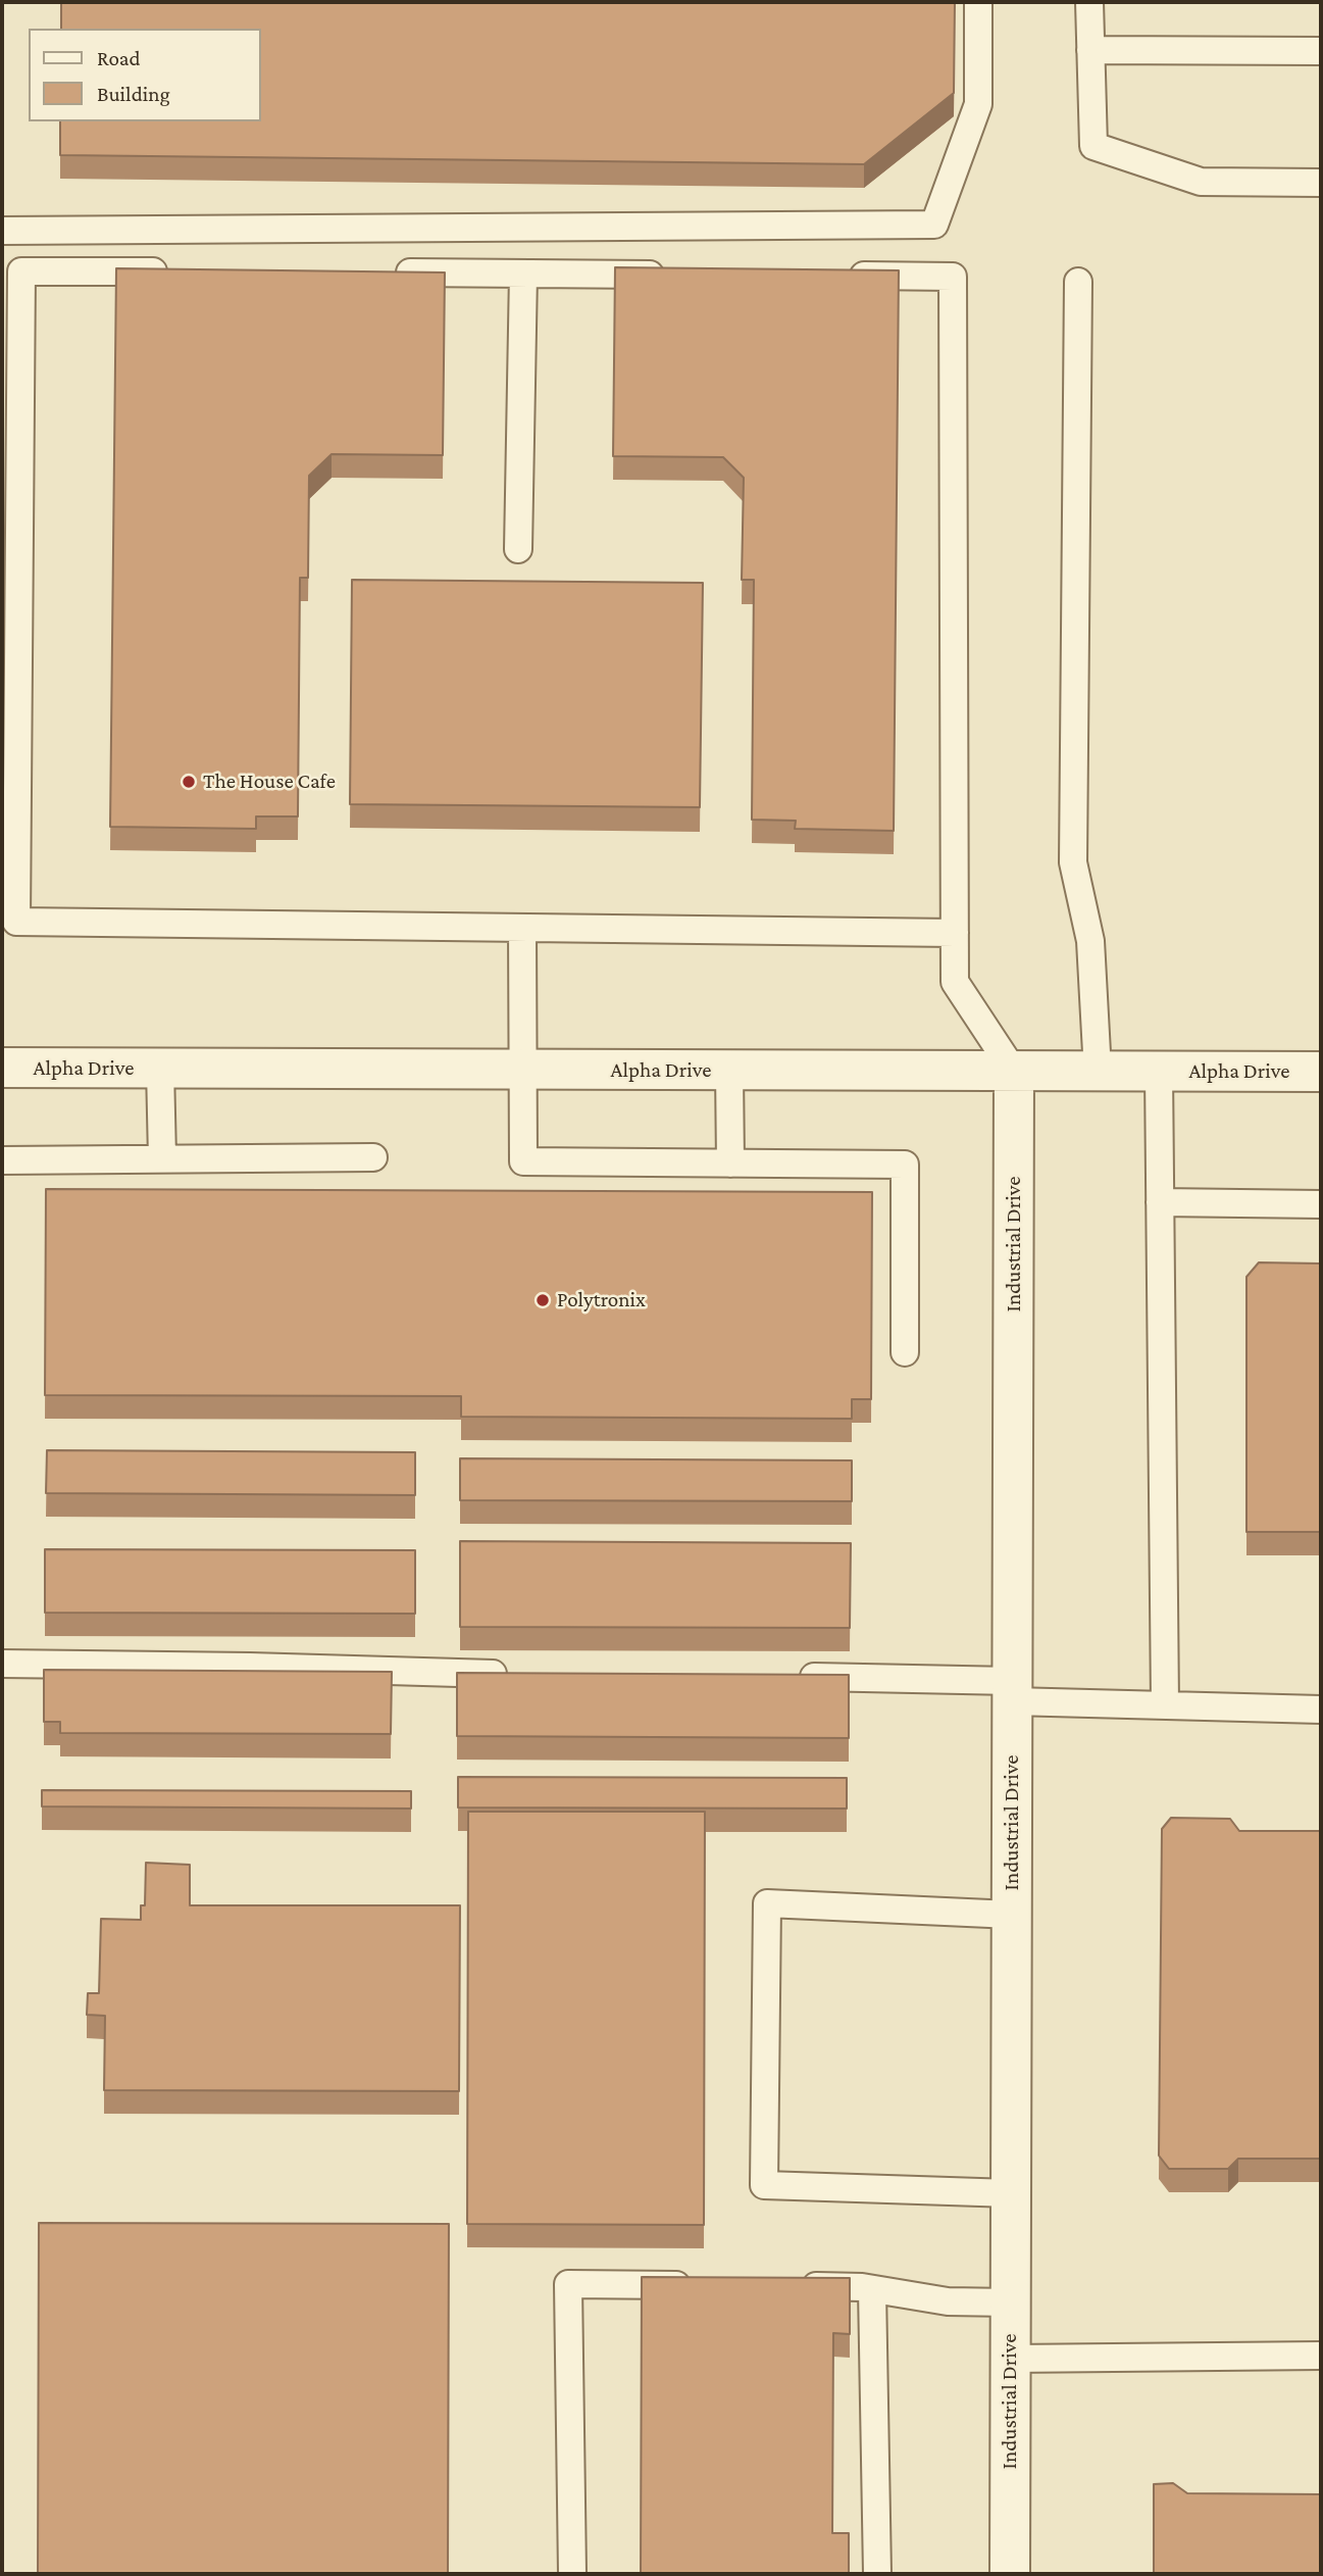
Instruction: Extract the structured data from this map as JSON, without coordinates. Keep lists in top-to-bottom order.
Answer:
{
  "streets": {
    "street": ["Alpha Drive", "Industrial Drive"]
  },
  "crossings": [
    ["Alpha Drive", "Industrial Drive"]
  ],
  "places": ["The House Cafe", "Polytronix"],
  "legend": ["Road", "Building"]
}
